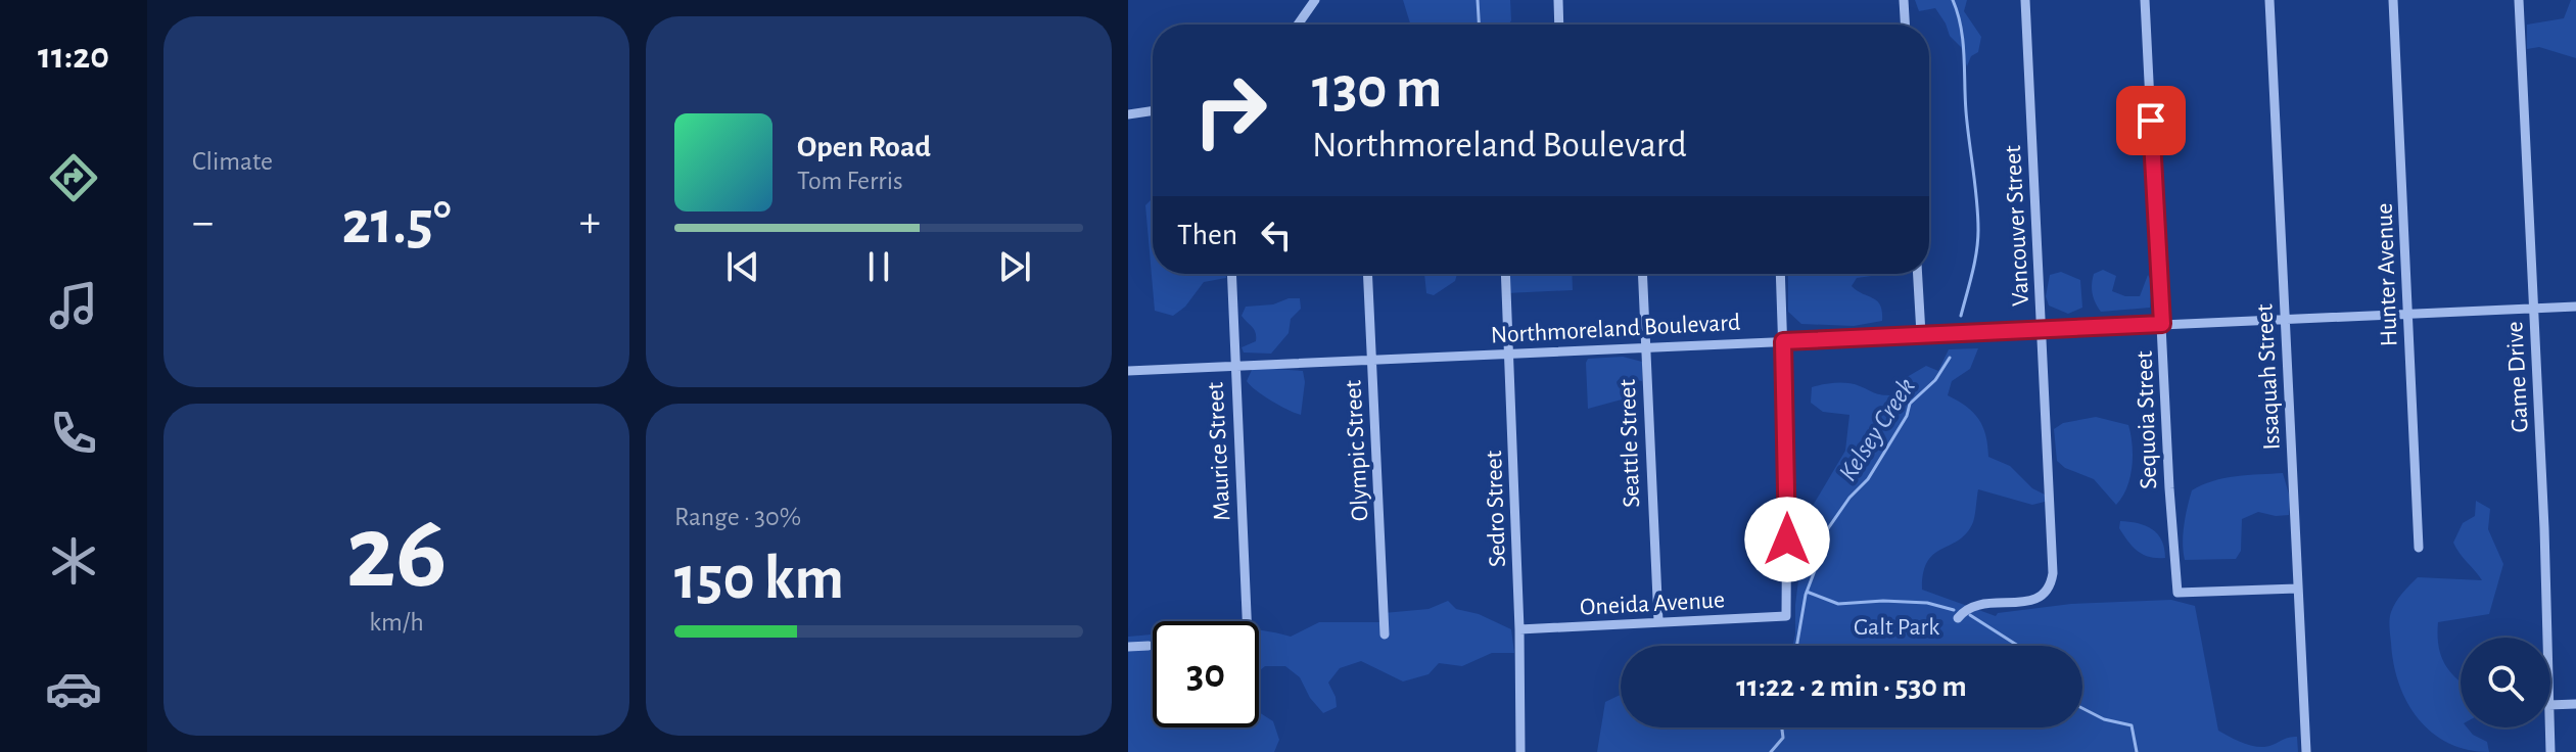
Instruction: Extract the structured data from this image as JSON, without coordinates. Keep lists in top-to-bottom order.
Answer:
{
  "streets": {
    "street": [
      "Vancouver Street",
      "Hunter Avenue",
      "Northmoreland Boulevard",
      "Issaquah Street",
      "Game Drive",
      "Sequoia Street",
      "Seattle Street",
      "Olympic Street",
      "Maurice Street",
      "Sedro Street",
      "Oneida Avenue"
    ]
  },
  "crossings": [
    ["Vancouver Street", "Northmoreland Boulevard"],
    ["Hunter Avenue", "Northmoreland Boulevard"],
    ["Northmoreland Boulevard", "Issaquah Street"],
    ["Northmoreland Boulevard", "Game Drive"],
    ["Northmoreland Boulevard", "Sequoia Street"],
    ["Northmoreland Boulevard", "Seattle Street"],
    ["Northmoreland Boulevard", "Olympic Street"],
    ["Northmoreland Boulevard", "Maurice Street"],
    ["Northmoreland Boulevard", "Sedro Street"],
    ["Northmoreland Boulevard", "Oneida Avenue"],
    ["Issaquah Street", "Sequoia Street"],
    ["Seattle Street", "Oneida Avenue"],
    ["Sedro Street", "Oneida Avenue"]
  ],
  "water": ["Kelsey Creek"],
  "parks": ["Galt Park"],
  "page": {
    "tabs": "11:20",
    "tile": [
      "Climate",
      ["26", "km/h"],
      ["Range · 30%", "150 km"]
    ],
    "turn": ["130 m", "Northmoreland Boulevard"],
    "song": ["Open Road", "Tom Ferris"],
    "heat": ["−", "21.5°", "+"],
    "then": "Then",
    "limit": "30",
    "trip": "11:22 · 2 min · 530 m"
  }
}
